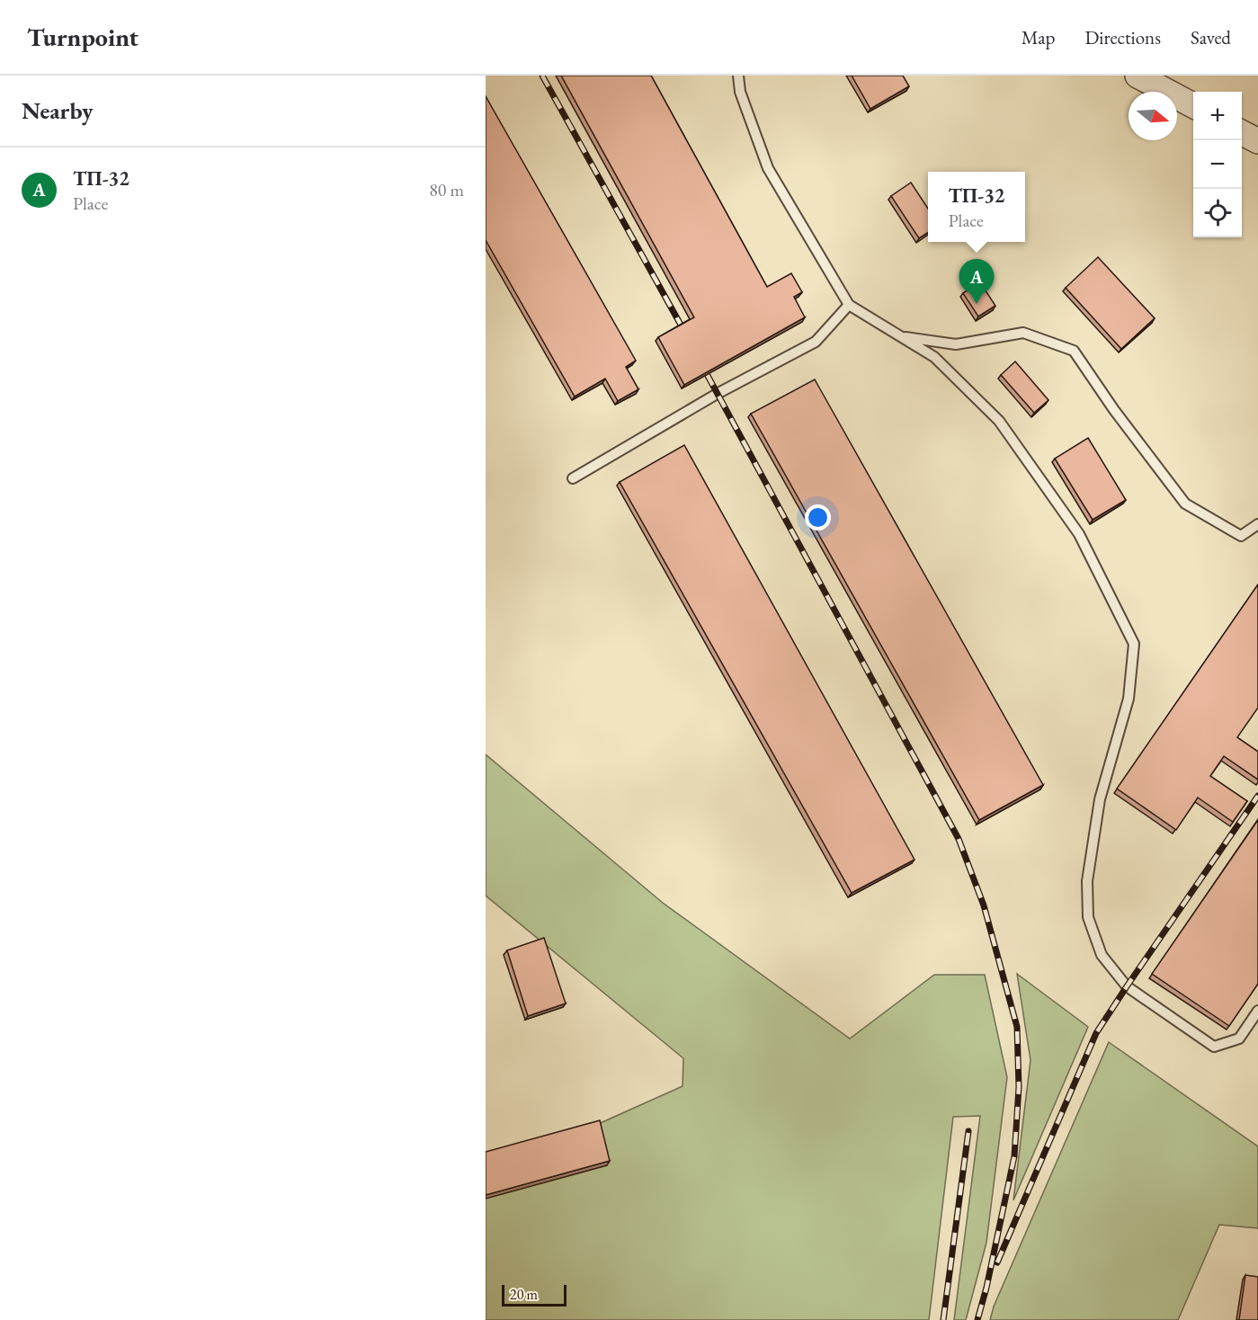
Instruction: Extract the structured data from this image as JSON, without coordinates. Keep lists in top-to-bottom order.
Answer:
{
  "scale_bar": "20 m",
  "north": "right",
  "page": {
    "header": "Turnpoint",
    "nav": ["Map", "Directions", "Saved"],
    "heading": "Nearby",
    "map_buttons": ["+", "−"],
    "list": [
      {
        "mark": "A",
        "name": "ТП-32",
        "note": "Place",
        "value": "80 m"
      }
    ],
    "popup": ["ТП-32", "Place"],
    "pins": "A",
    "scale": "20 m"
  }
}
